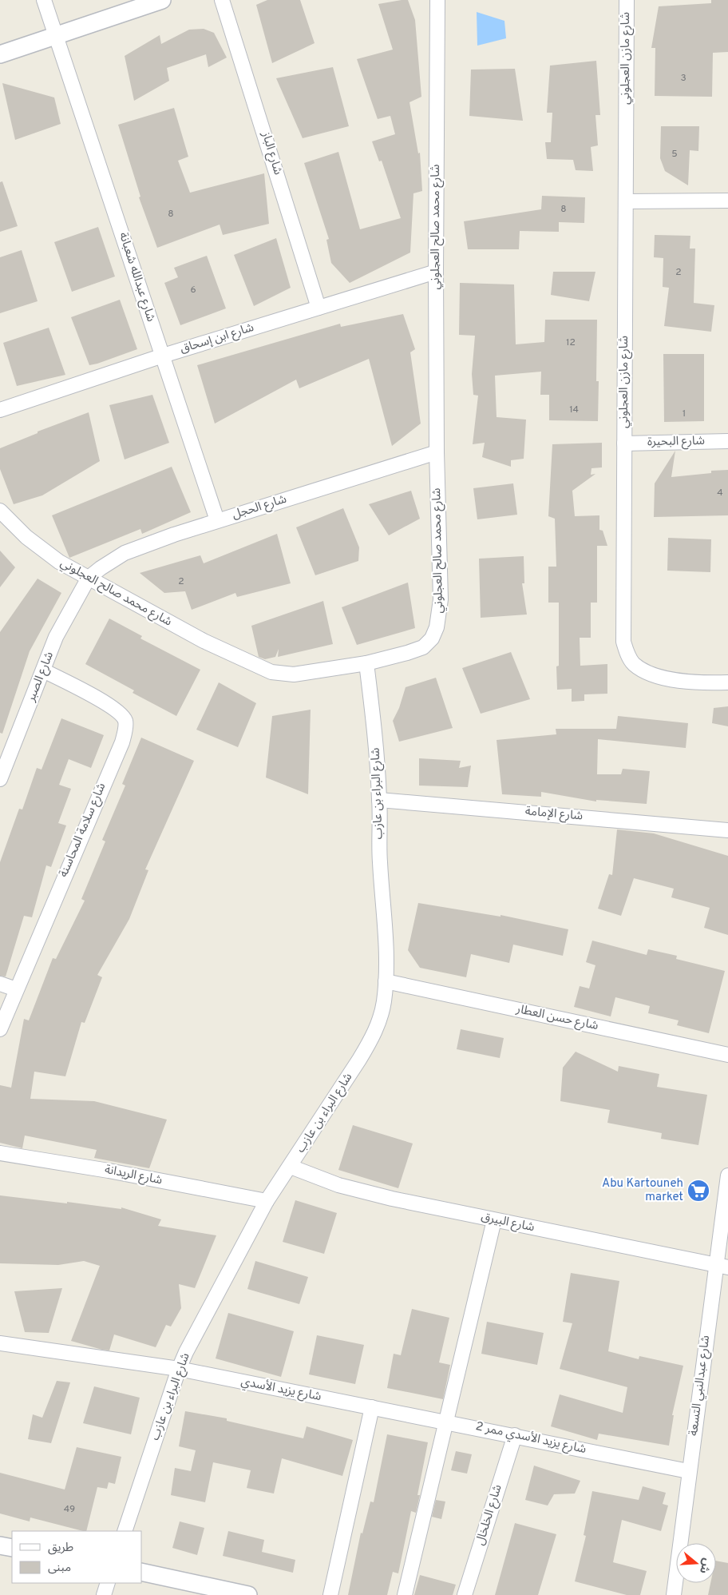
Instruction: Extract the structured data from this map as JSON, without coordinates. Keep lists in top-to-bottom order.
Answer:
{
  "streets": {
    "street": [
      "شارع مازن العجلوني",
      "شارع الباز",
      "شارع محمد صالح العجلوني",
      "شارع عبدالله شعبانة",
      "شارع ابن إسحاق",
      "شارع البحيرة",
      "شارع الحجل",
      "شارع الصبر",
      "شارع البراء بن عازب",
      "شارع الإمامة",
      "شارع سلامة المحاسنة",
      "شارع حسن العطار",
      "شارع الريدانة",
      "شارع البيرق",
      "شارع عبدالنبي التسعة",
      "شارع يزيد الأسدي",
      "شارع يزيد الأسدي ممر 2",
      "شارع الخلخال"
    ]
  },
  "crossings": [
    ["شارع مازن العجلوني", "شارع البحيرة"],
    ["شارع الباز", "شارع ابن إسحاق"],
    ["شارع محمد صالح العجلوني", "شارع ابن إسحاق"],
    ["شارع محمد صالح العجلوني", "شارع الحجل"],
    ["شارع محمد صالح العجلوني", "شارع الصبر"],
    ["شارع محمد صالح العجلوني", "شارع البراء بن عازب"],
    ["شارع عبدالله شعبانة", "شارع ابن إسحاق"],
    ["شارع عبدالله شعبانة", "شارع الحجل"],
    ["شارع الحجل", "شارع الصبر"],
    ["شارع الصبر", "شارع سلامة المحاسنة"],
    ["شارع البراء بن عازب", "شارع الإمامة"],
    ["شارع البراء بن عازب", "شارع حسن العطار"],
    ["شارع البراء بن عازب", "شارع الريدانة"],
    ["شارع البراء بن عازب", "شارع البيرق"],
    ["شارع البراء بن عازب", "شارع يزيد الأسدي"],
    ["شارع البيرق", "شارع عبدالنبي التسعة"],
    ["شارع عبدالنبي التسعة", "شارع يزيد الأسدي ممر 2"],
    ["شارع يزيد الأسدي", "شارع يزيد الأسدي ممر 2"],
    ["شارع يزيد الأسدي ممر 2", "شارع الخلخال"]
  ],
  "places": {
    "supermarket": ["Abu Kartouneh market"]
  },
  "house_numbers": [
    "3",
    "5",
    "8",
    "8",
    "2",
    "6",
    "12",
    "14",
    "1",
    "4",
    "2",
    "49"
  ],
  "legend": ["طريق", "مبنى"],
  "north": "right"
}
